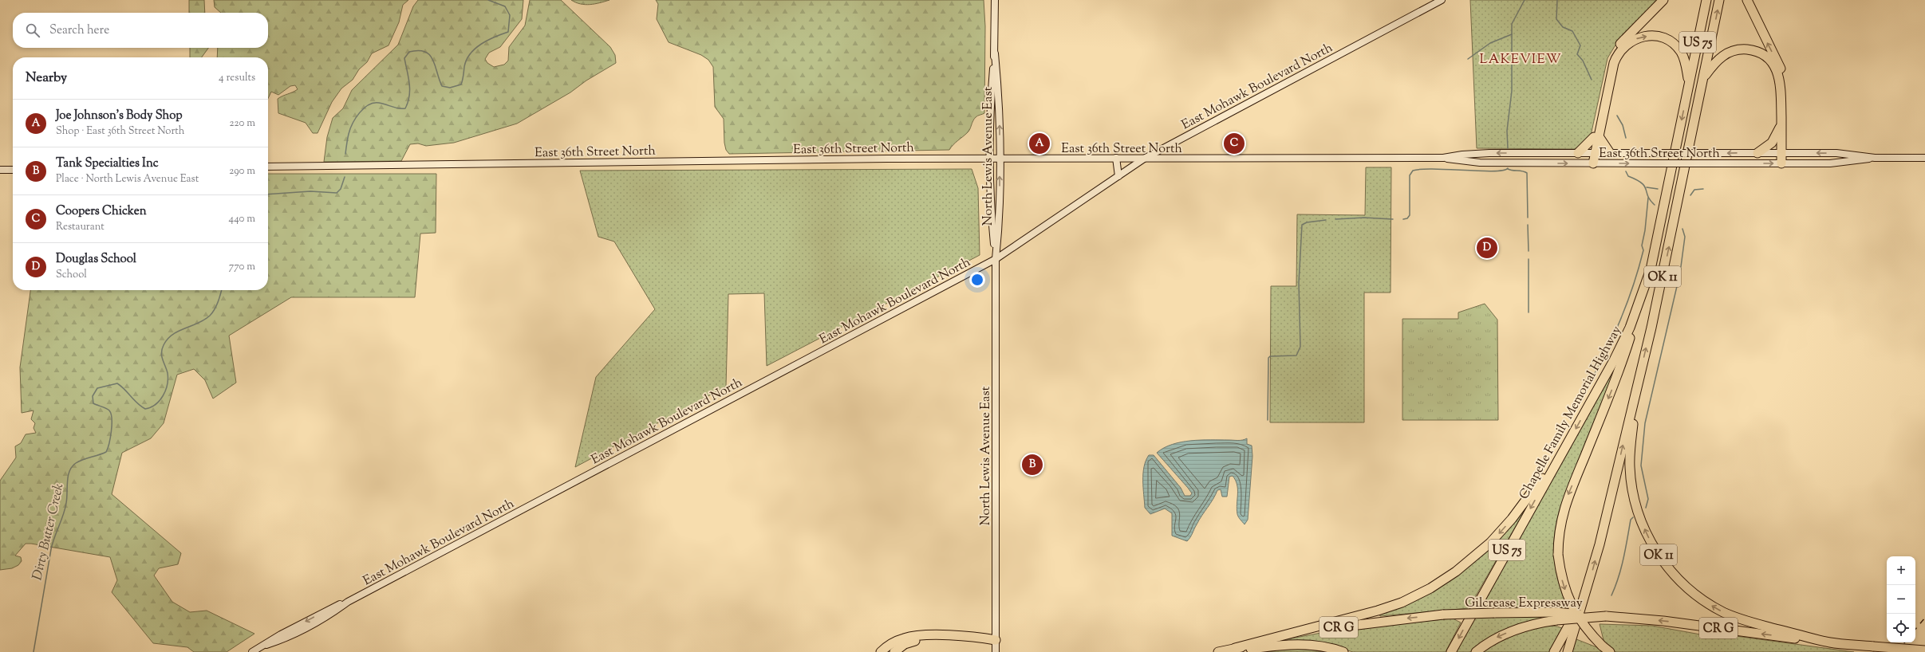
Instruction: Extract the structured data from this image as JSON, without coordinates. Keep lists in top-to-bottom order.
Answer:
{
  "streets": {
    "highway": [
      "US 75",
      "OK 11",
      "Chapelle Family Memorial Highway",
      "Gilcrease Expressway",
      "CR G"
    ],
    "main road": ["East Mohawk Boulevard North", "East 36th Street North", "North Lewis Avenue East"]
  },
  "crossings": [
    ["US 75", "OK 11"],
    ["East Mohawk Boulevard North", "East 36th Street North"],
    ["East Mohawk Boulevard North", "North Lewis Avenue East"],
    ["East 36th Street North", "North Lewis Avenue East"],
    ["East 36th Street North", "OK 11"],
    ["OK 11", "Chapelle Family Memorial Highway"],
    ["OK 11", "Gilcrease Expressway"]
  ],
  "districts": ["LAKEVIEW"],
  "water": ["Dirty Butter Creek"],
  "page": {
    "search": "Search here",
    "heading": ["Nearby", "4 results"],
    "list": [
      {
        "mark": "A",
        "name": "Joe Johnson's Body Shop",
        "note": "Shop · East 36th Street North",
        "value": "220 m"
      },
      {
        "mark": "B",
        "name": "Tank Specialties Inc",
        "note": "Place · North Lewis Avenue East",
        "value": "290 m"
      },
      {
        "mark": "C",
        "name": "Coopers Chicken",
        "note": "Restaurant",
        "value": "440 m"
      },
      {
        "mark": "D",
        "name": "Douglas School",
        "note": "School",
        "value": "770 m"
      }
    ],
    "pins": [
      "A",
      "C",
      "D",
      "B"
    ],
    "map_buttons": ["+", "−"]
  }
}
